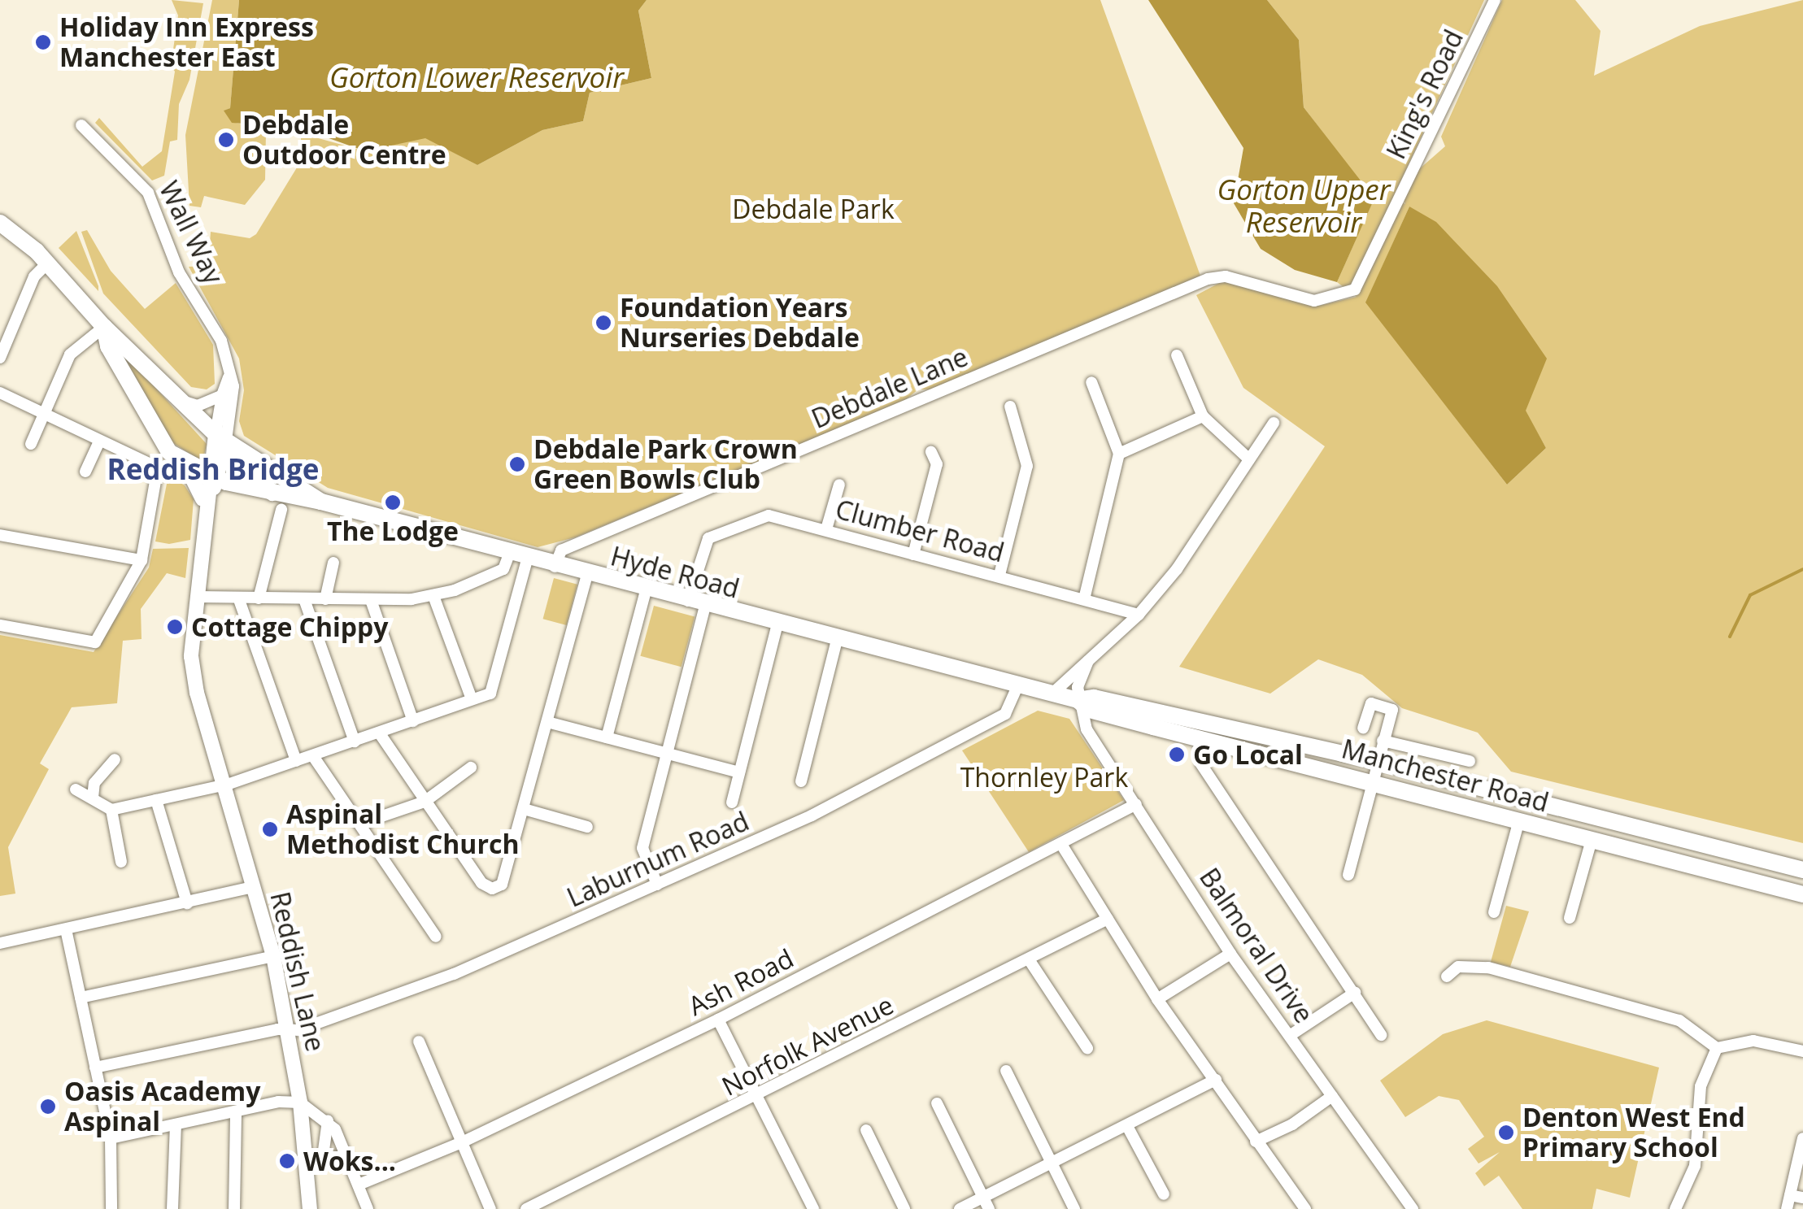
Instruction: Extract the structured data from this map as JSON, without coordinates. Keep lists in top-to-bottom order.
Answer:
{
  "streets": {
    "highway": ["Hyde Road", "Manchester Road"],
    "main road": ["Wall Way", "Reddish Lane"],
    "street": [
      "King's Road",
      "Debdale Lane",
      "Clumber Road",
      "Laburnum Road",
      "Balmoral Drive",
      "Ash Road",
      "Norfolk Avenue"
    ]
  },
  "crossings": [
    ["King's Road", "Debdale Lane"],
    ["Wall Way", "Hyde Road"],
    ["Wall Way", "Reddish Lane"],
    ["Debdale Lane", "Hyde Road"],
    ["Clumber Road", "Hyde Road"],
    ["Hyde Road", "Manchester Road"],
    ["Hyde Road", "Laburnum Road"],
    ["Hyde Road", "Reddish Lane"],
    ["Manchester Road", "Laburnum Road"],
    ["Manchester Road", "Balmoral Drive"],
    ["Laburnum Road", "Reddish Lane"],
    ["Balmoral Drive", "Ash Road"]
  ],
  "districts": ["Reddish Bridge"],
  "water": ["Gorton Lower Reservoir", "Gorton Upper Reservoir"],
  "parks": ["Debdale Park", "Thornley Park"],
  "places": [
    "Holiday Inn Express Manchester East",
    "Debdale Outdoor Centre",
    "Foundation Years Nurseries Debdale",
    "Debdale Park Crown Green Bowls Club",
    "The Lodge",
    "Cottage Chippy",
    "Go Local",
    "Aspinal Methodist Church",
    "Oasis Academy Aspinal",
    "Denton West End Primary School",
    "Woks..."
  ]
}
